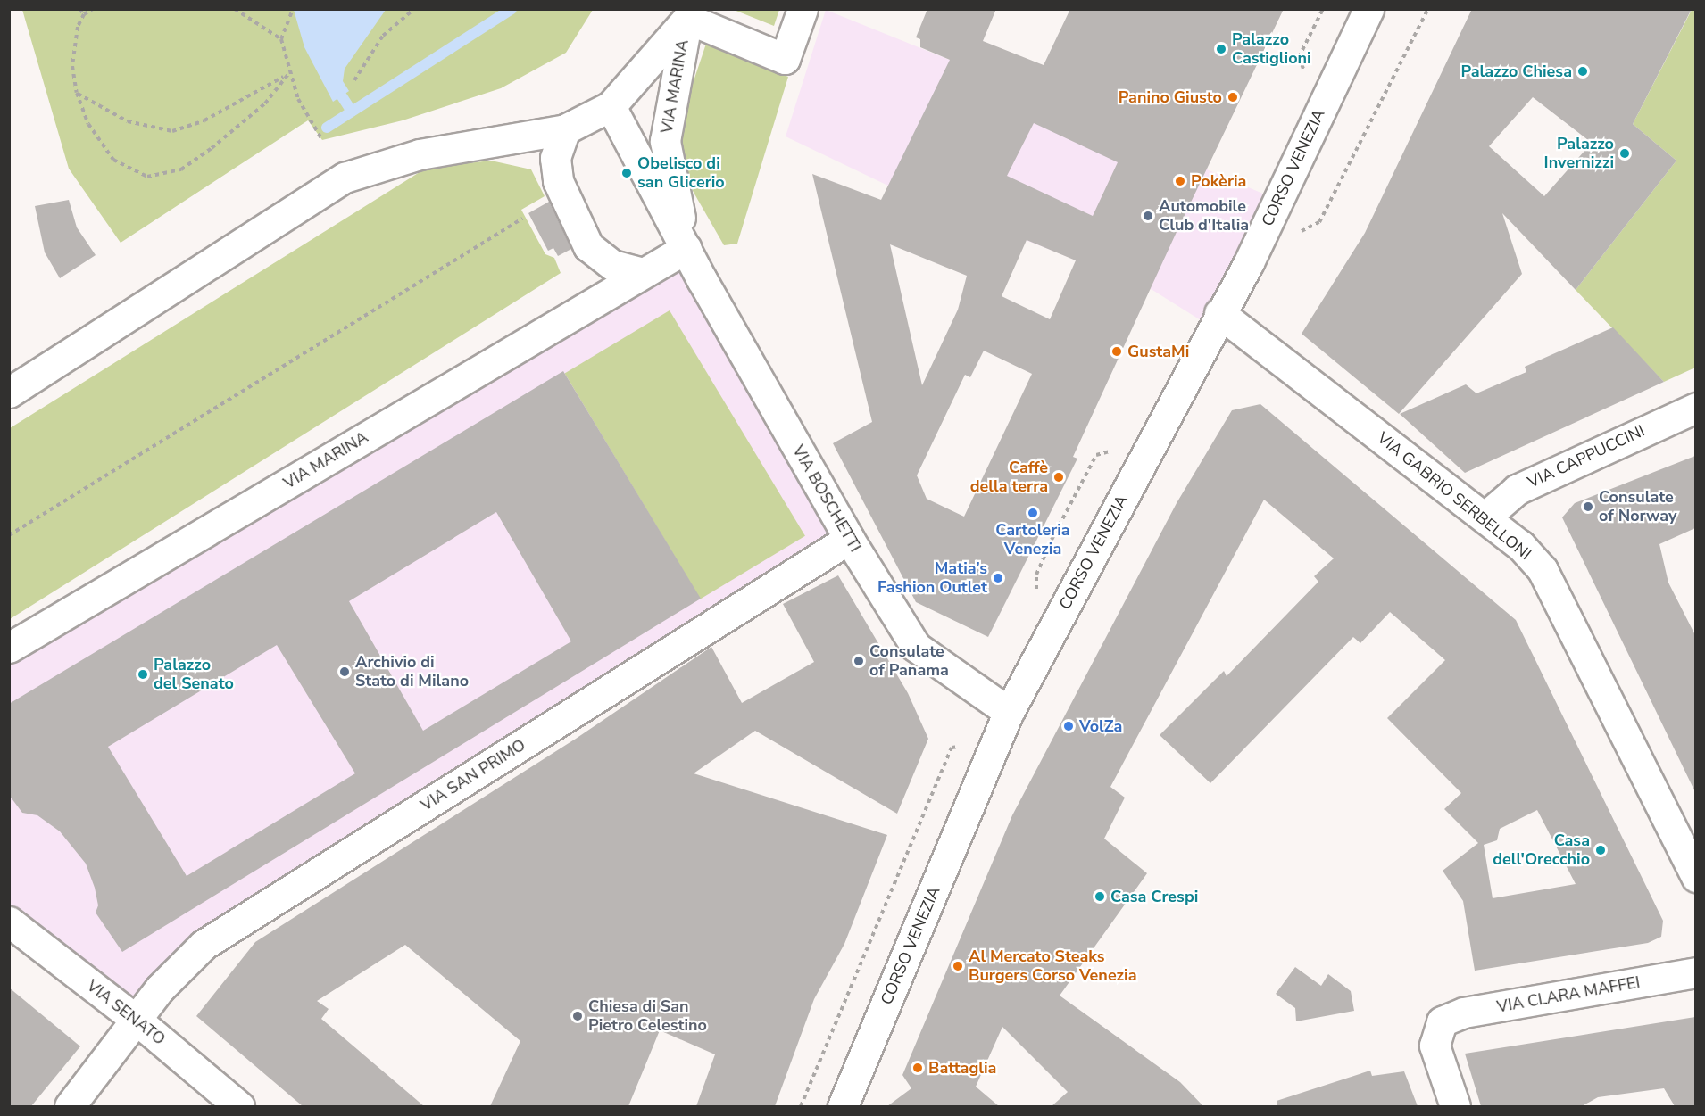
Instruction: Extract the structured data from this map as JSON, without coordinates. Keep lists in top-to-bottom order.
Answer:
{
  "streets": {
    "street": [
      "VIA MARINA",
      "CORSO VENEZIA",
      "VIA CAPPUCCINI",
      "VIA GABRIO SERBELLONI",
      "VIA BOSCHETTI",
      "VIA SAN PRIMO",
      "VIA CLARA MAFFEI",
      "VIA SENATO"
    ]
  },
  "crossings": [
    ["VIA MARINA", "VIA BOSCHETTI"],
    ["CORSO VENEZIA", "VIA GABRIO SERBELLONI"],
    ["CORSO VENEZIA", "VIA BOSCHETTI"],
    ["VIA CAPPUCCINI", "VIA GABRIO SERBELLONI"],
    ["VIA BOSCHETTI", "VIA SAN PRIMO"],
    ["VIA SAN PRIMO", "VIA SENATO"]
  ],
  "places": [
    "Palazzo Castiglioni",
    "Palazzo Chiesa",
    "Panino Giusto",
    "Palazzo Invernizzi",
    "Obelisco di san Glicerio",
    "Pokèria",
    "Automobile Club d'Italia",
    "GustaMi",
    "Caffè della terra",
    "Consulate of Norway",
    "Cartoleria Venezia",
    "Matia’s Fashion Outlet",
    "Consulate of Panama",
    "Archivio di Stato di Milano",
    "Palazzo del Senato",
    "VolZa",
    "Casa dell'Orecchio",
    "Casa Crespi",
    "Al Mercato Steaks Burgers Corso Venezia",
    "Chiesa di San Pietro Celestino",
    "Battaglia"
  ]
}
